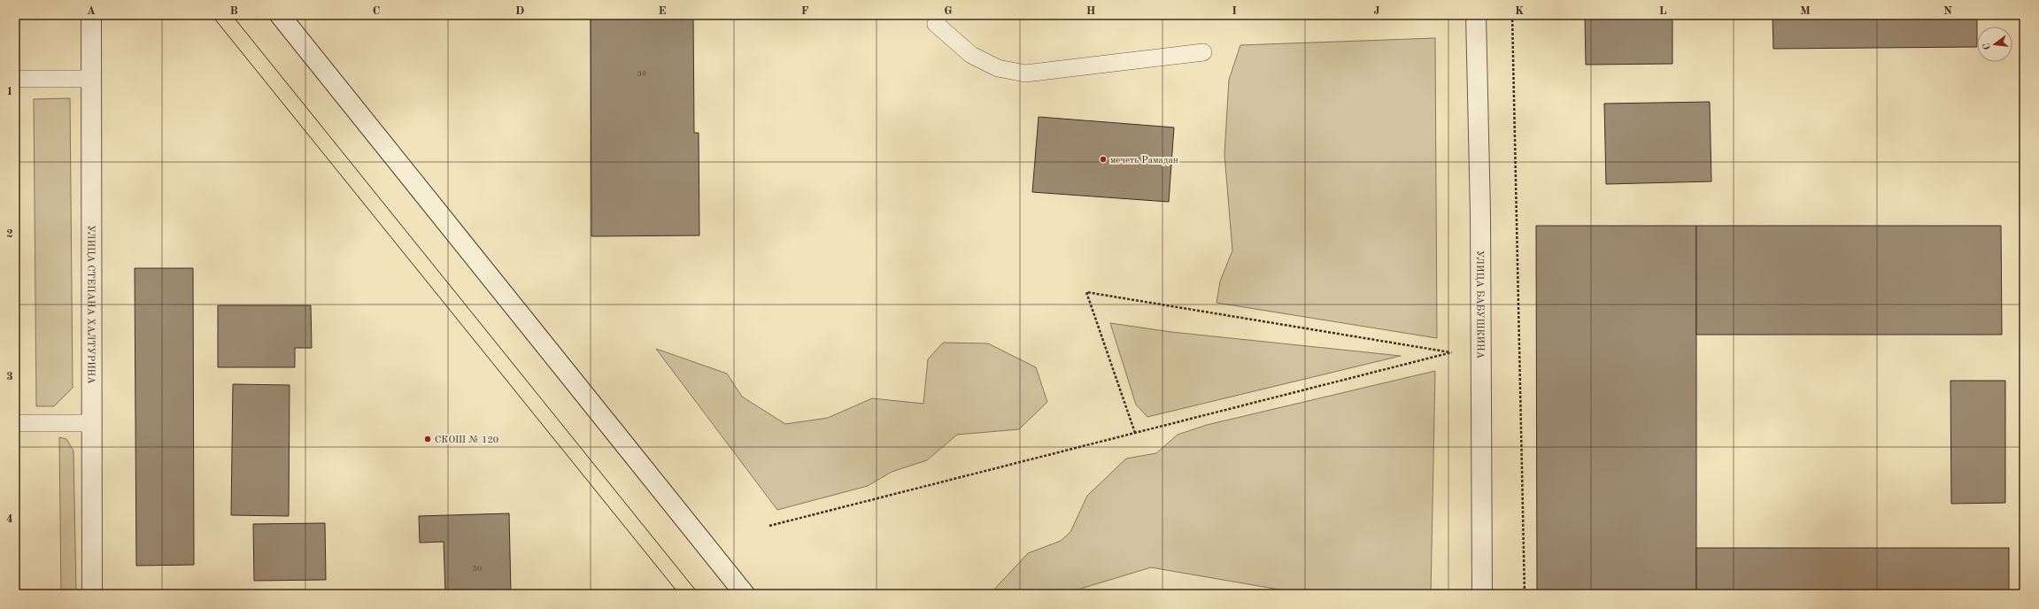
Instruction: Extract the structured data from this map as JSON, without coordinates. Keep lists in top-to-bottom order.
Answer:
{
  "streets": {
    "street": ["УЛИЦА СТЕПАНА ХАЛТУРИНА", "УЛИЦА БАБУШКИНА"]
  },
  "places": ["мечеть Рамадан", "СКОШ № 120"],
  "house_numbers": ["39", "30"],
  "north": "left",
  "grid": {
    "columns": [
      "A",
      "B",
      "C",
      "D",
      "E",
      "F",
      "G",
      "H",
      "I",
      "J",
      "K",
      "L",
      "M",
      "N"
    ],
    "rows": [
      "1",
      "2",
      "3",
      "4"
    ]
  }
}
